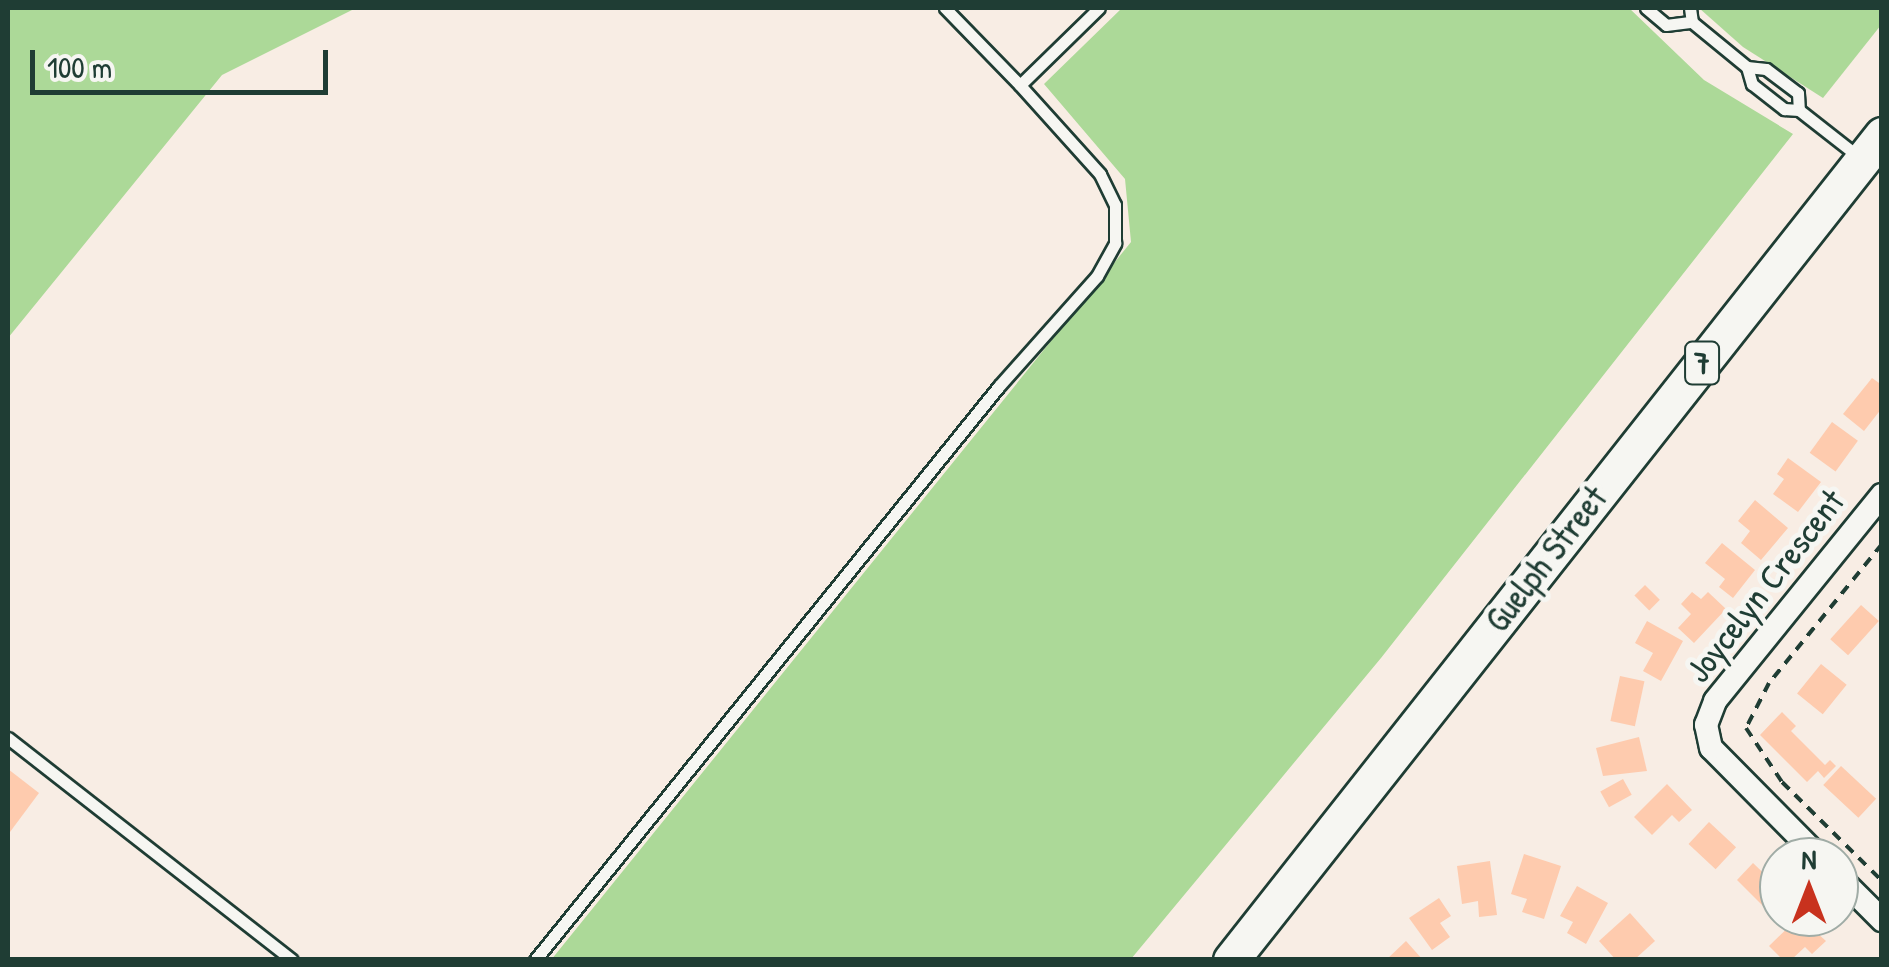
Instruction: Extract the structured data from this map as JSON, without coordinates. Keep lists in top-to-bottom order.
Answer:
{
  "streets": {
    "main road": ["7", "Guelph Street"],
    "street": ["Joycelyn Crescent"]
  },
  "scale_bar": "100 m",
  "north": "top"
}
